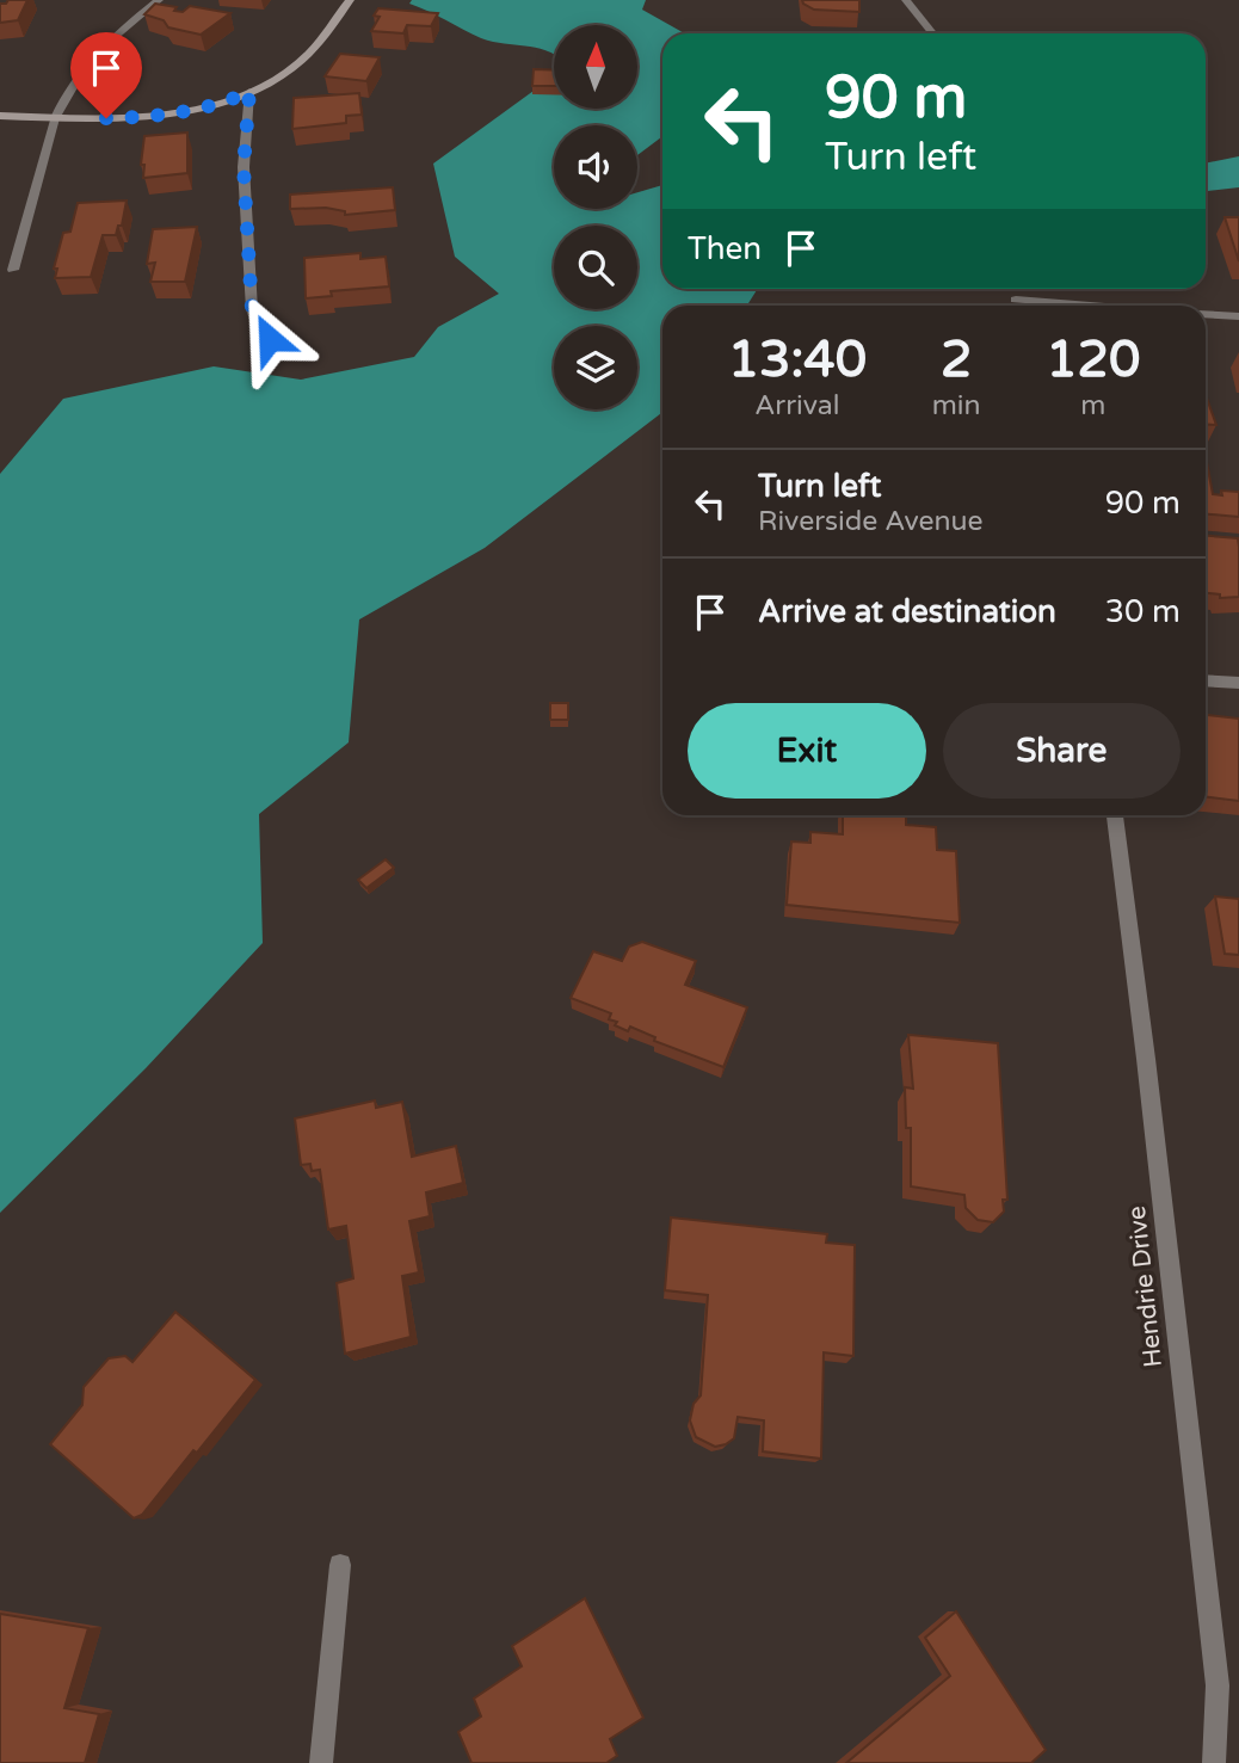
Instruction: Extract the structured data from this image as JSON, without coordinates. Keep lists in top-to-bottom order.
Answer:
{
  "streets": {
    "street": ["Hendrie Drive"]
  },
  "north": "top",
  "page": {
    "turn": ["90 m", "Turn left"],
    "then": "Then",
    "eta": [
      "13:40",
      "Arrival",
      "2",
      "min",
      "120",
      "m"
    ],
    "list": [
      {
        "name": "Turn left",
        "note": "Riverside Avenue",
        "value": "90 m"
      },
      {
        "name": "Arrive at destination",
        "value": "30 m"
      }
    ],
    "buttons": ["Exit", "Share"]
  }
}
